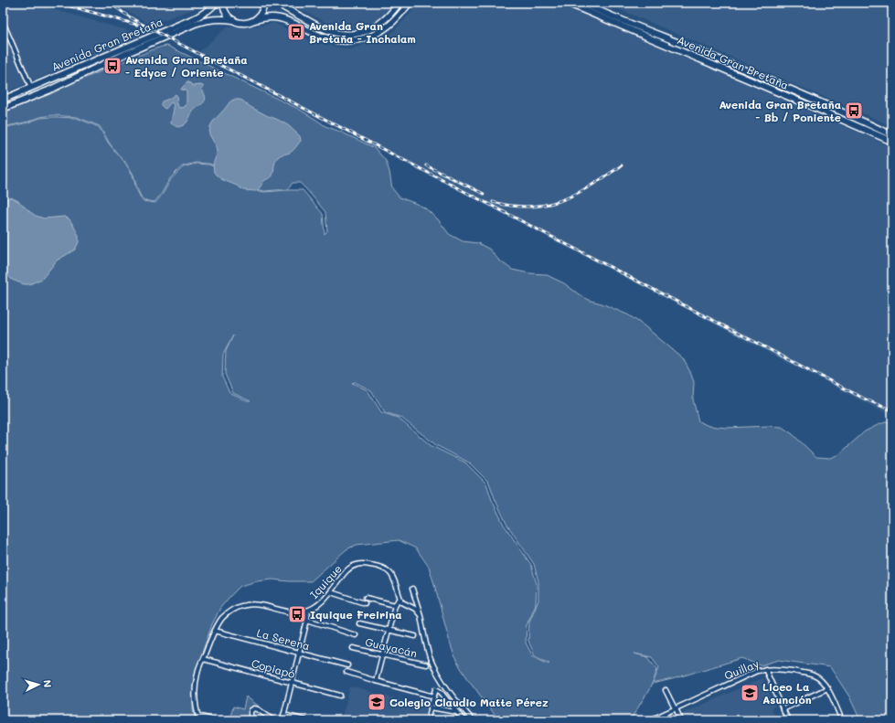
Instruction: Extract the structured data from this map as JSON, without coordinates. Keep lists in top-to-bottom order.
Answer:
{
  "streets": {
    "main road": ["Avenida Gran Bretaña"],
    "street": [
      "Iquique",
      "La Serena",
      "Guayacán",
      "Copiapó",
      "Quillay"
    ]
  },
  "crossings": [
    ["Iquique", "La Serena"],
    ["Iquique", "Copiapó"]
  ],
  "places": {
    "bus stop": [
      "Avenida Gran Bretaña - Inchalam",
      "Avenida Gran Bretaña - Edyce / Oriente",
      "Avenida Gran Bretaña - Bb / Poniente",
      "Iquique Freirina"
    ],
    "school or university": ["Liceo La Asunción", "Colegio Claudio Matte Pérez"]
  },
  "north": "right"
}
